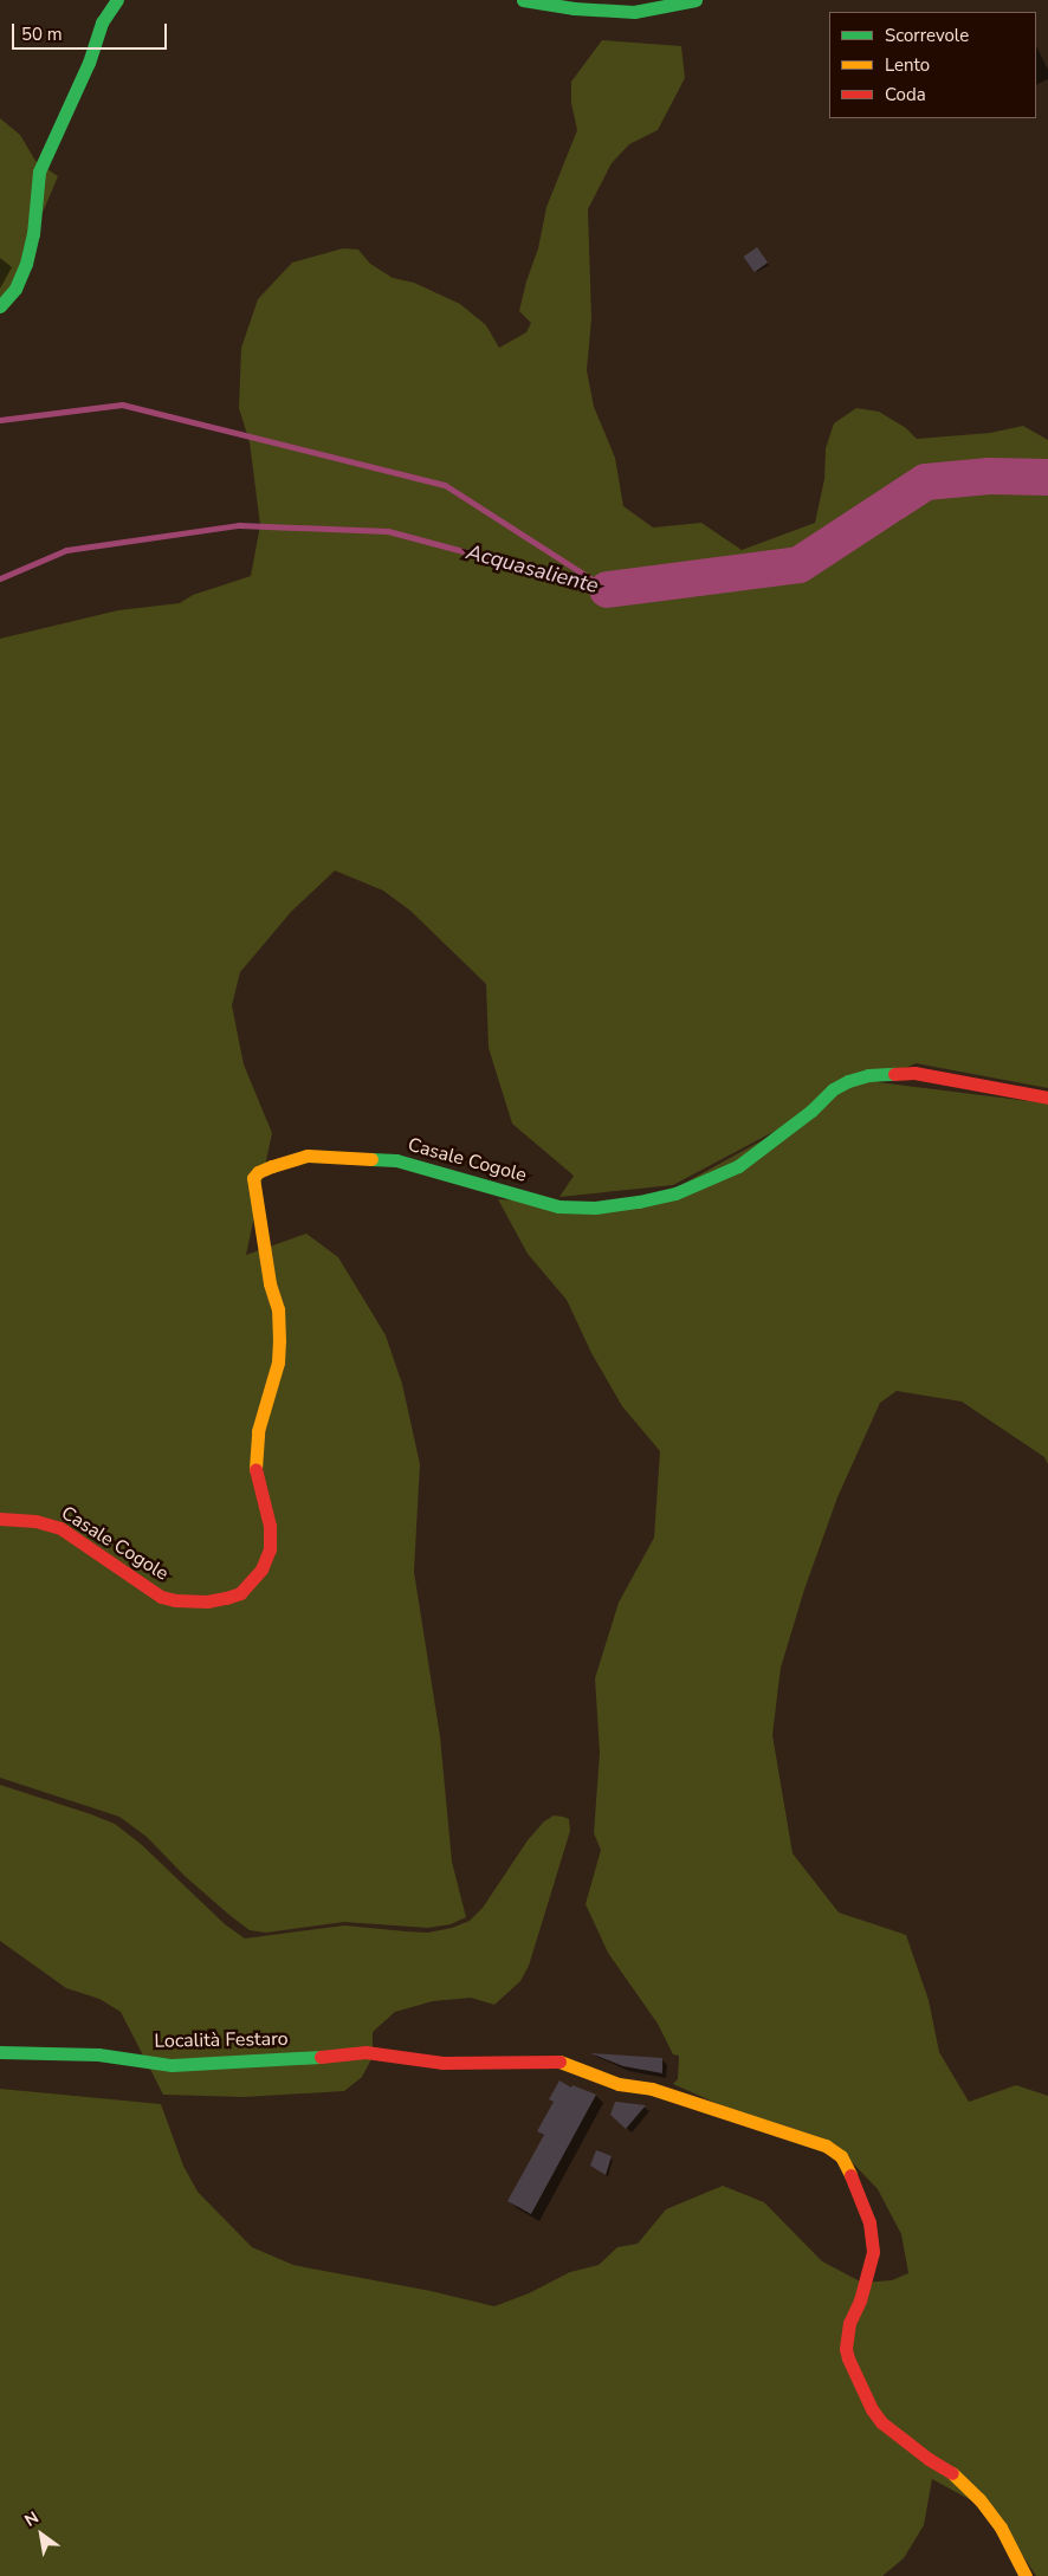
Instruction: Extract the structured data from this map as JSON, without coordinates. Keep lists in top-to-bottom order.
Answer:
{
  "streets": {
    "street": ["Casale Cogole", "Località Festaro"]
  },
  "water": ["Acquasaliente"],
  "legend": ["Scorrevole", "Lento", "Coda"],
  "scale_bar": "50 m",
  "north": "top left"
}
